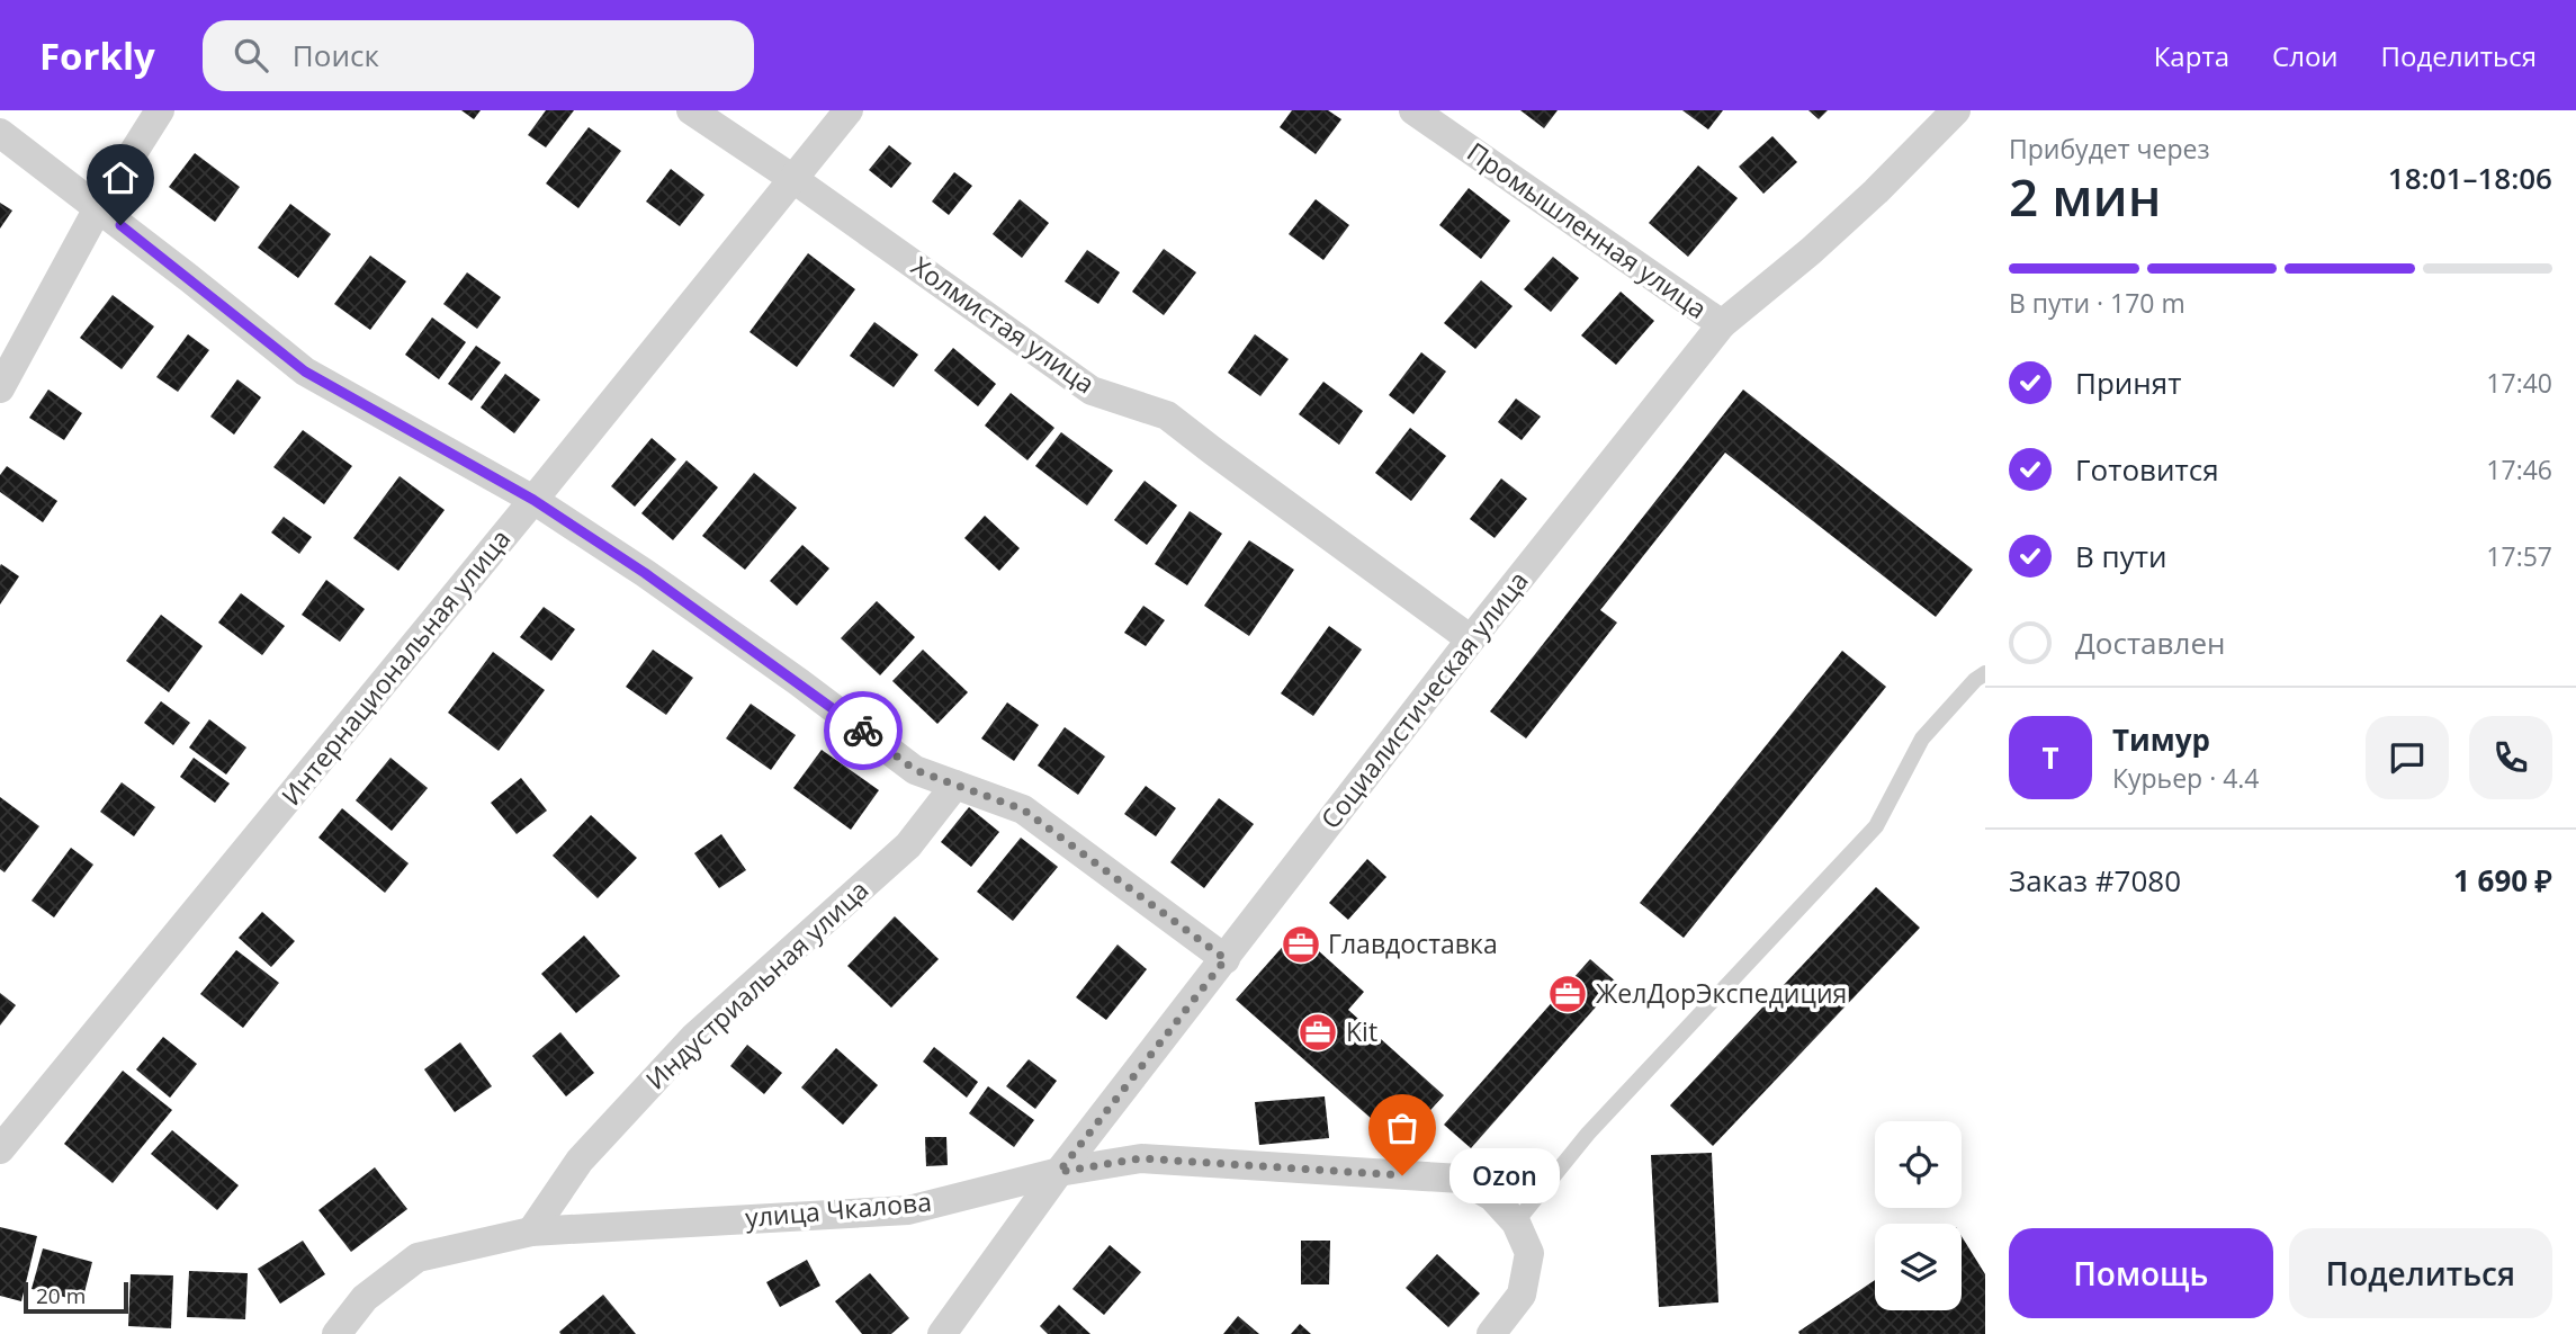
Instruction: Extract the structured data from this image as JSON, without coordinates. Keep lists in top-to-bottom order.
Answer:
{
  "streets": {
    "street": [
      "Промышленная улица",
      "Холмистая улица",
      "Интернациональная улица",
      "Социалистическая улица",
      "Индустриальная улица",
      "улица Чкалова"
    ]
  },
  "crossings": [
    ["Промышленная улица", "Социалистическая улица"],
    ["Холмистая улица", "Интернациональная улица"],
    ["Холмистая улица", "Социалистическая улица"],
    ["Социалистическая улица", "улица Чкалова"],
    ["Индустриальная улица", "улица Чкалова"]
  ],
  "places": {
    "office": ["Главдоставка", "ЖелДорЭкспедиция", "Kit"],
    "other": ["Ozon"]
  },
  "scale_bar": "20 m",
  "page": {
    "header": "Forkly",
    "search": "Поиск",
    "nav": ["Карта", "Слои", "Поделиться"],
    "heading": ["2 мин", "Прибудет через", "18:01–18:06"],
    "panel": [
      "Тимур",
      "Курьер · 4.4",
      "Заказ #7080",
      "1 690 ₽"
    ],
    "bar": "В пути · 170 m",
    "list": [
      ["Принят", "17:40"],
      ["Готовится", "17:46"],
      ["В пути", "17:57"],
      "Доставлен"
    ],
    "round": "Т",
    "bubble": "Ozon",
    "buttons": ["Помощь", "Поделиться"],
    "scale": "20 m"
  }
}
